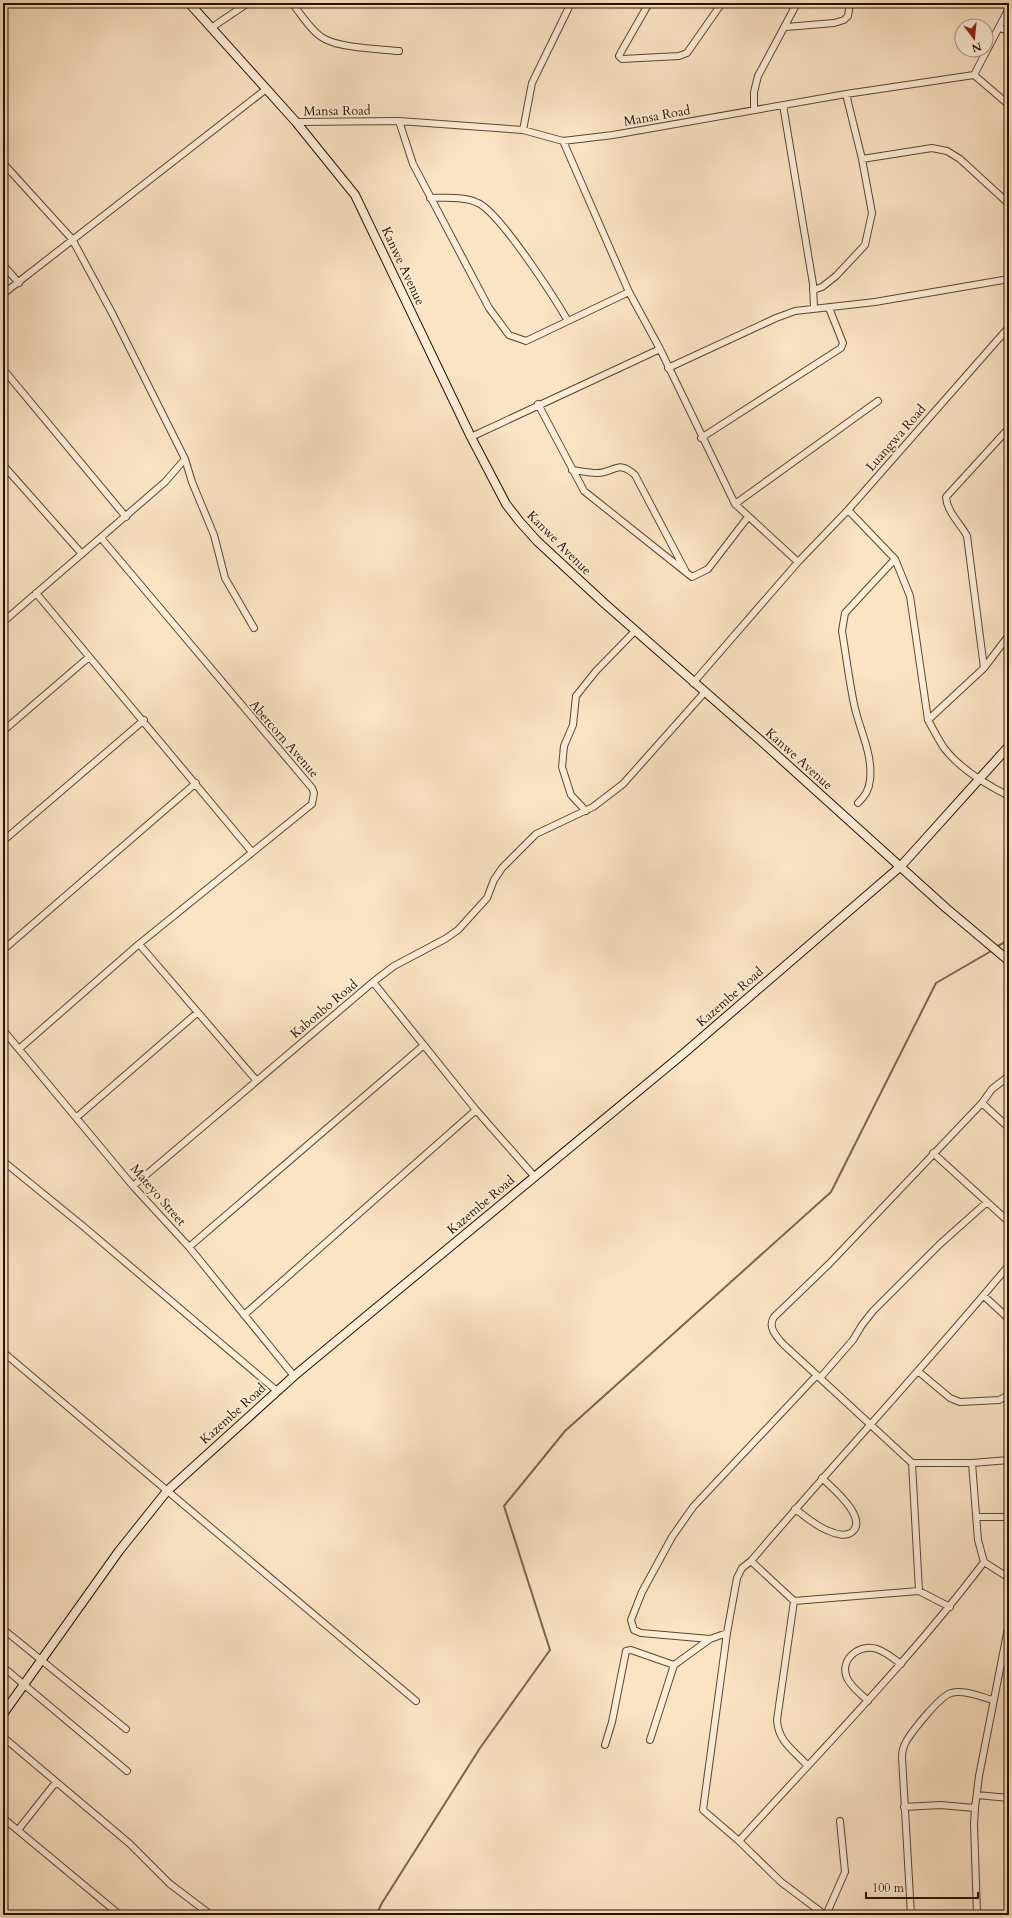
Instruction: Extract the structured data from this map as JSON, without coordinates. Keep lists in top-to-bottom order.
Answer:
{
  "streets": {
    "main road": ["Kanwe Avenue", "Kazembe Road"],
    "street": [
      "Mansa Road",
      "Luangwa Road",
      "Abercorn Avenue",
      "Kabonbo Road",
      "Mateyo Street"
    ]
  },
  "crossings": [
    ["Mansa Road", "Kanwe Avenue"],
    ["Kanwe Avenue", "Luangwa Road"],
    ["Kanwe Avenue", "Kazembe Road"],
    ["Abercorn Avenue", "Mateyo Street"],
    ["Kazembe Road", "Kabonbo Road"],
    ["Kazembe Road", "Mateyo Street"],
    ["Kabonbo Road", "Mateyo Street"]
  ],
  "scale_bar": "100 m",
  "north": "bottom"
}
